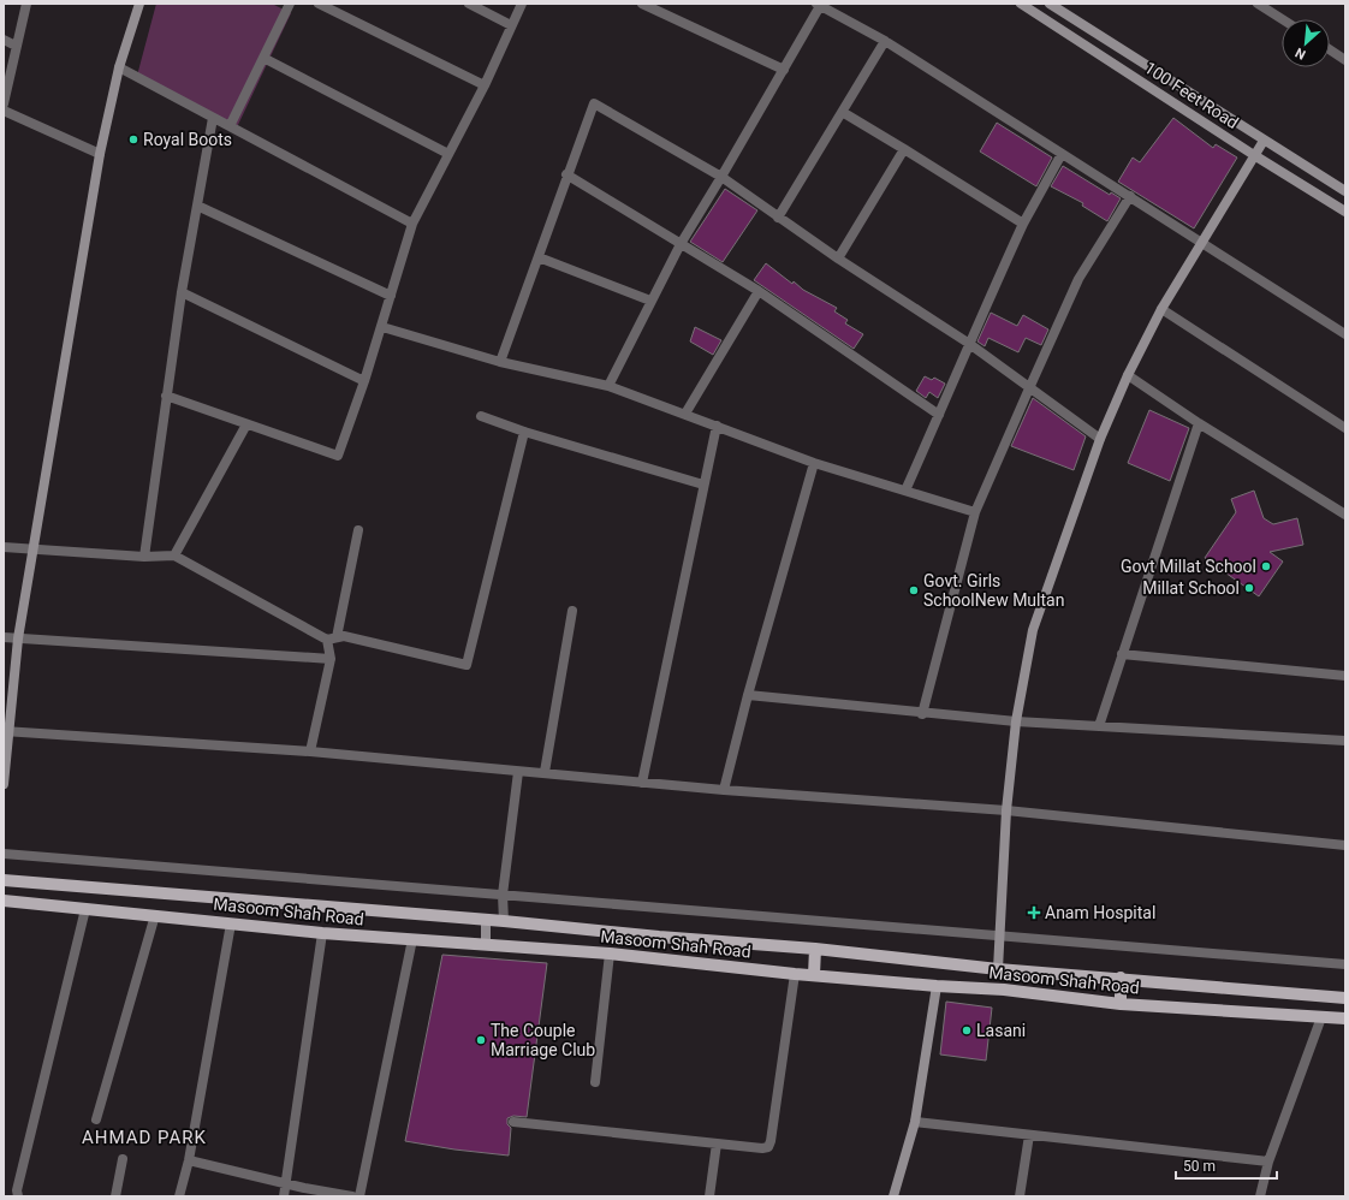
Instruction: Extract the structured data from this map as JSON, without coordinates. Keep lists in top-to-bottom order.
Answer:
{
  "streets": {
    "main road": ["100 Feet Road", "Masoom Shah Road"]
  },
  "districts": ["AHMAD PARK"],
  "places": {
    "other": [
      "Royal Boots",
      "Govt Millat School",
      "Millat School",
      "Govt. Girls SchoolNew Multan",
      "Lasani",
      "The Couple Marriage Club"
    ],
    "health": ["Anam Hospital"]
  },
  "scale_bar": "50 m",
  "north": "bottom left"
}
